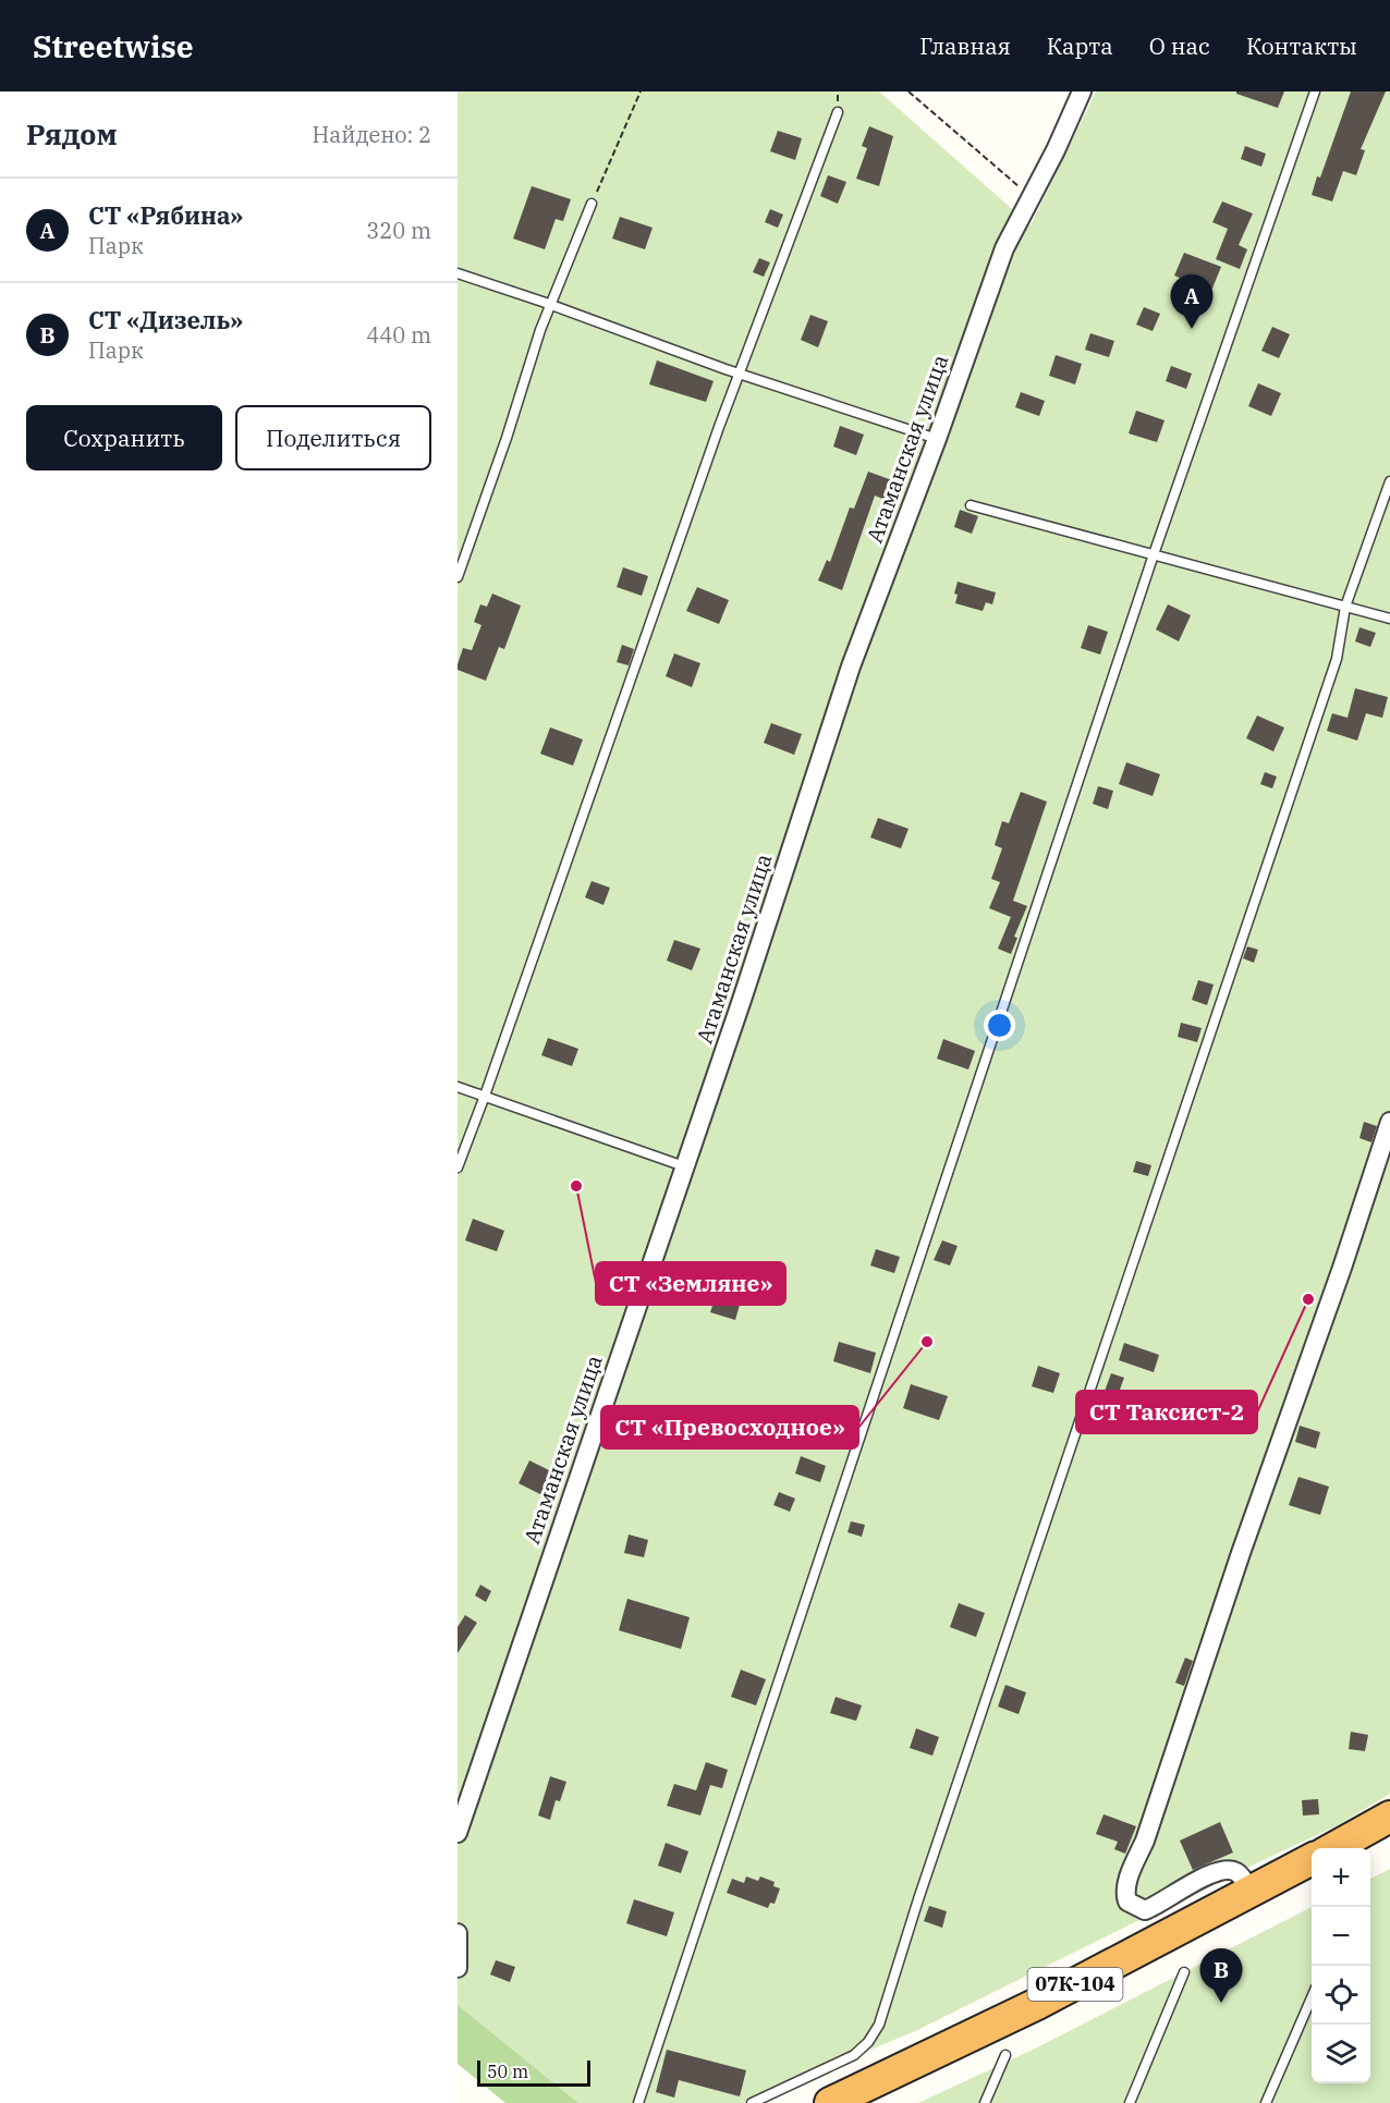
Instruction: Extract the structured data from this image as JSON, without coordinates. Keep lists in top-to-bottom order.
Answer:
{
  "streets": {
    "highway": ["07К-104"],
    "street": ["Атаманская улица"]
  },
  "places": ["СТ «Земляне»", "СТ Таксист-2", "СТ «Превосходное»"],
  "scale_bar": "50 m",
  "page": {
    "header": "Streetwise",
    "nav": [
      "Главная",
      "Карта",
      "О нас",
      "Контакты"
    ],
    "heading": ["Рядом", "Найдено: 2"],
    "list": [
      {
        "mark": "A",
        "name": "СТ «Рябина»",
        "note": "Парк",
        "value": "320 m"
      },
      {
        "mark": "B",
        "name": "СТ «Дизель»",
        "note": "Парк",
        "value": "440 m"
      }
    ],
    "pins": ["A", "B"],
    "buttons": ["Сохранить", "Поделиться"],
    "map_buttons": ["+", "−"],
    "scale": "50 m"
  }
}
